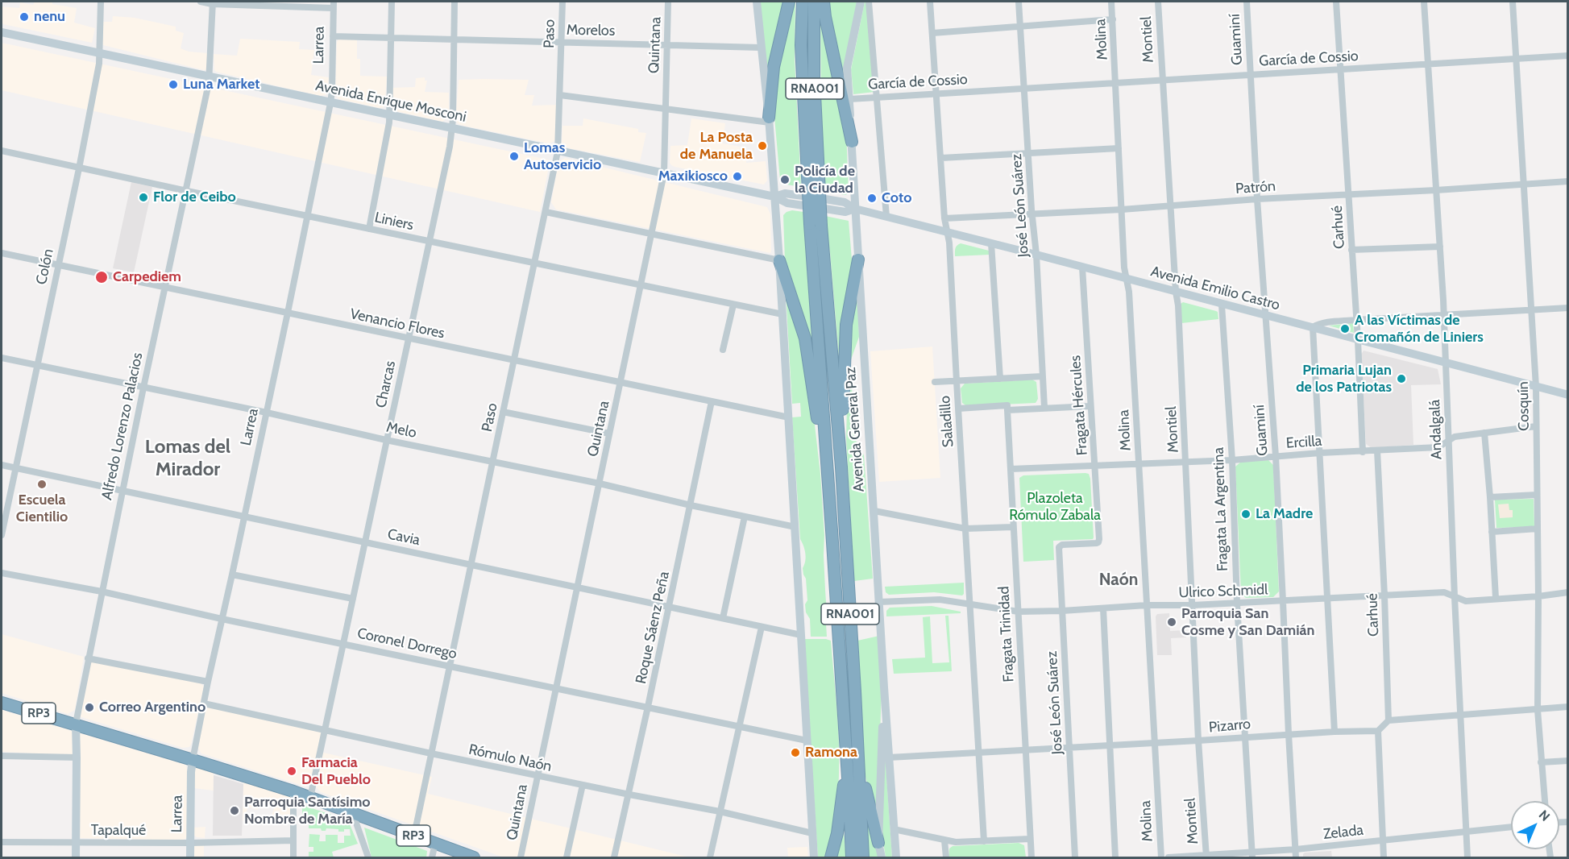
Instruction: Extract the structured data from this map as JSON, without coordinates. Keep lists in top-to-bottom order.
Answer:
{
  "streets": {
    "highway": ["RNA001", "Avenida General Paz", "RP3"],
    "main road": [
      "Larrea",
      "Avenida Enrique Mosconi",
      "Avenida Emilio Castro",
      "Alfredo Lorenzo Palacios"
    ],
    "street": [
      "Morelos",
      "Paso",
      "Molina",
      "Montiel",
      "Guaminí",
      "Quintana",
      "García de Cossio",
      "Patrón",
      "José León Suárez",
      "Liniers",
      "Carhué",
      "Colón",
      "Venancio Flores",
      "Charcas",
      "Fragata Hércules",
      "Cosquín",
      "Saladillo",
      "Andalgalá",
      "Melo",
      "Ercilla",
      "Fragata La Argentina",
      "Cavia",
      "Ulrico Schmidl",
      "Roque Sáenz Peña",
      "Fragata Trinidad",
      "Coronel Dorrego",
      "Pizarro",
      "Rómulo Naón",
      "Tapalqué",
      "Zelada"
    ]
  },
  "crossings": [
    ["Morelos", "Paso"],
    ["Morelos", "Larrea"],
    ["Morelos", "Quintana"],
    ["Morelos", "Charcas"],
    ["Paso", "Avenida Enrique Mosconi"],
    ["Paso", "Liniers"],
    ["Paso", "Venancio Flores"],
    ["Paso", "Melo"],
    ["Paso", "Cavia"],
    ["Paso", "Coronel Dorrego"],
    ["Paso", "RP3"],
    ["Paso", "Rómulo Naón"],
    ["Molina", "García de Cossio"],
    ["Molina", "Patrón"],
    ["Molina", "Avenida Emilio Castro"],
    ["Molina", "Ercilla"],
    ["Molina", "Ulrico Schmidl"],
    ["Molina", "Pizarro"],
    ["Montiel", "García de Cossio"],
    ["Montiel", "Patrón"],
    ["Montiel", "Avenida Emilio Castro"],
    ["Montiel", "Ercilla"],
    ["Montiel", "Ulrico Schmidl"],
    ["Montiel", "Pizarro"],
    ["Montiel", "Zelada"],
    ["Guaminí", "García de Cossio"],
    ["Guaminí", "Patrón"],
    ["Guaminí", "Avenida Emilio Castro"],
    ["Guaminí", "Ercilla"],
    ["Guaminí", "Ulrico Schmidl"],
    ["Guaminí", "Pizarro"],
    ["Guaminí", "Zelada"],
    ["Larrea", "Avenida Enrique Mosconi"],
    ["Larrea", "Liniers"],
    ["Larrea", "Venancio Flores"],
    ["Larrea", "Melo"],
    ["Larrea", "Cavia"],
    ["Larrea", "Coronel Dorrego"],
    ["Larrea", "RP3"],
    ["Larrea", "Rómulo Naón"],
    ["Larrea", "Tapalqué"],
    ["Quintana", "Avenida Enrique Mosconi"],
    ["Quintana", "Liniers"],
    ["Quintana", "Venancio Flores"],
    ["Quintana", "Melo"],
    ["Quintana", "Cavia"],
    ["Quintana", "Coronel Dorrego"],
    ["Quintana", "Rómulo Naón"],
    ["García de Cossio", "José León Suárez"],
    ["García de Cossio", "Carhué"],
    ["García de Cossio", "Cosquín"],
    ["García de Cossio", "Saladillo"],
    ["García de Cossio", "Avenida General Paz"],
    ["García de Cossio", "Andalgalá"],
    ["Avenida Enrique Mosconi", "Colón"],
    ["Avenida Enrique Mosconi", "Charcas"],
    ["Avenida Enrique Mosconi", "Alfredo Lorenzo Palacios"],
    ["Patrón", "José León Suárez"],
    ["Patrón", "Carhué"],
    ["Patrón", "Cosquín"],
    ["Patrón", "Saladillo"],
    ["Patrón", "Andalgalá"],
    ["José León Suárez", "Avenida Emilio Castro"],
    ["José León Suárez", "Fragata Hércules"],
    ["José León Suárez", "Ulrico Schmidl"],
    ["José León Suárez", "Pizarro"],
    ["Liniers", "Colón"],
    ["Liniers", "Charcas"],
    ["Liniers", "Alfredo Lorenzo Palacios"],
    ["Carhué", "Avenida Emilio Castro"],
    ["Carhué", "Ercilla"],
    ["Carhué", "Ulrico Schmidl"],
    ["Colón", "Venancio Flores"],
    ["Colón", "Melo"],
    ["Colón", "Cavia"],
    ["Avenida Emilio Castro", "Fragata Hércules"],
    ["Avenida Emilio Castro", "Cosquín"],
    ["Avenida Emilio Castro", "Saladillo"],
    ["Avenida Emilio Castro", "Avenida General Paz"],
    ["Avenida Emilio Castro", "Andalgalá"],
    ["Avenida Emilio Castro", "Fragata La Argentina"],
    ["Venancio Flores", "Charcas"],
    ["Venancio Flores", "Alfredo Lorenzo Palacios"],
    ["Venancio Flores", "Roque Sáenz Peña"],
    ["Charcas", "Melo"],
    ["Charcas", "Cavia"],
    ["Charcas", "Coronel Dorrego"],
    ["Charcas", "RP3"],
    ["Charcas", "Rómulo Naón"],
    ["Fragata Hércules", "Ercilla"],
    ["Cosquín", "Ercilla"],
    ["Cosquín", "Ulrico Schmidl"],
    ["Saladillo", "Ulrico Schmidl"],
    ["Saladillo", "Pizarro"],
    ["Alfredo Lorenzo Palacios", "Melo"],
    ["Alfredo Lorenzo Palacios", "Cavia"],
    ["Alfredo Lorenzo Palacios", "Coronel Dorrego"],
    ["Alfredo Lorenzo Palacios", "RP3"],
    ["Alfredo Lorenzo Palacios", "Tapalqué"],
    ["Avenida General Paz", "Ulrico Schmidl"],
    ["Avenida General Paz", "Pizarro"],
    ["Andalgalá", "Ercilla"],
    ["Andalgalá", "Ulrico Schmidl"],
    ["Andalgalá", "Zelada"],
    ["Melo", "Roque Sáenz Peña"],
    ["Ercilla", "Fragata La Argentina"],
    ["Ercilla", "Fragata Trinidad"],
    ["Fragata La Argentina", "Ulrico Schmidl"],
    ["Fragata La Argentina", "Pizarro"],
    ["Fragata La Argentina", "Zelada"],
    ["Cavia", "Roque Sáenz Peña"],
    ["Ulrico Schmidl", "Fragata Trinidad"],
    ["Roque Sáenz Peña", "Coronel Dorrego"],
    ["Roque Sáenz Peña", "Rómulo Naón"],
    ["Fragata Trinidad", "Pizarro"]
  ],
  "districts": ["Lomas del Mirador", "Naón"],
  "parks": ["Plazoleta Rómulo Zabala"],
  "places": [
    "nenu",
    "Luna Market",
    "La Posta de Manuela",
    "Lomas Autoservicio",
    "Maxikiosco",
    "Policía de la Ciudad",
    "Flor de Ceibo",
    "Coto",
    "Carpediem",
    "A las Víctimas de Cromañón de Liniers",
    "Primaria Lujan de los Patriotas",
    "Escuela Cientilio",
    "La Madre",
    "Parroquia San Cosme y San Damián",
    "Correo Argentino",
    "Ramona",
    "Farmacia Del Pueblo",
    "Parroquia Santísimo Nombre de María"
  ],
  "north": "top right"
}
